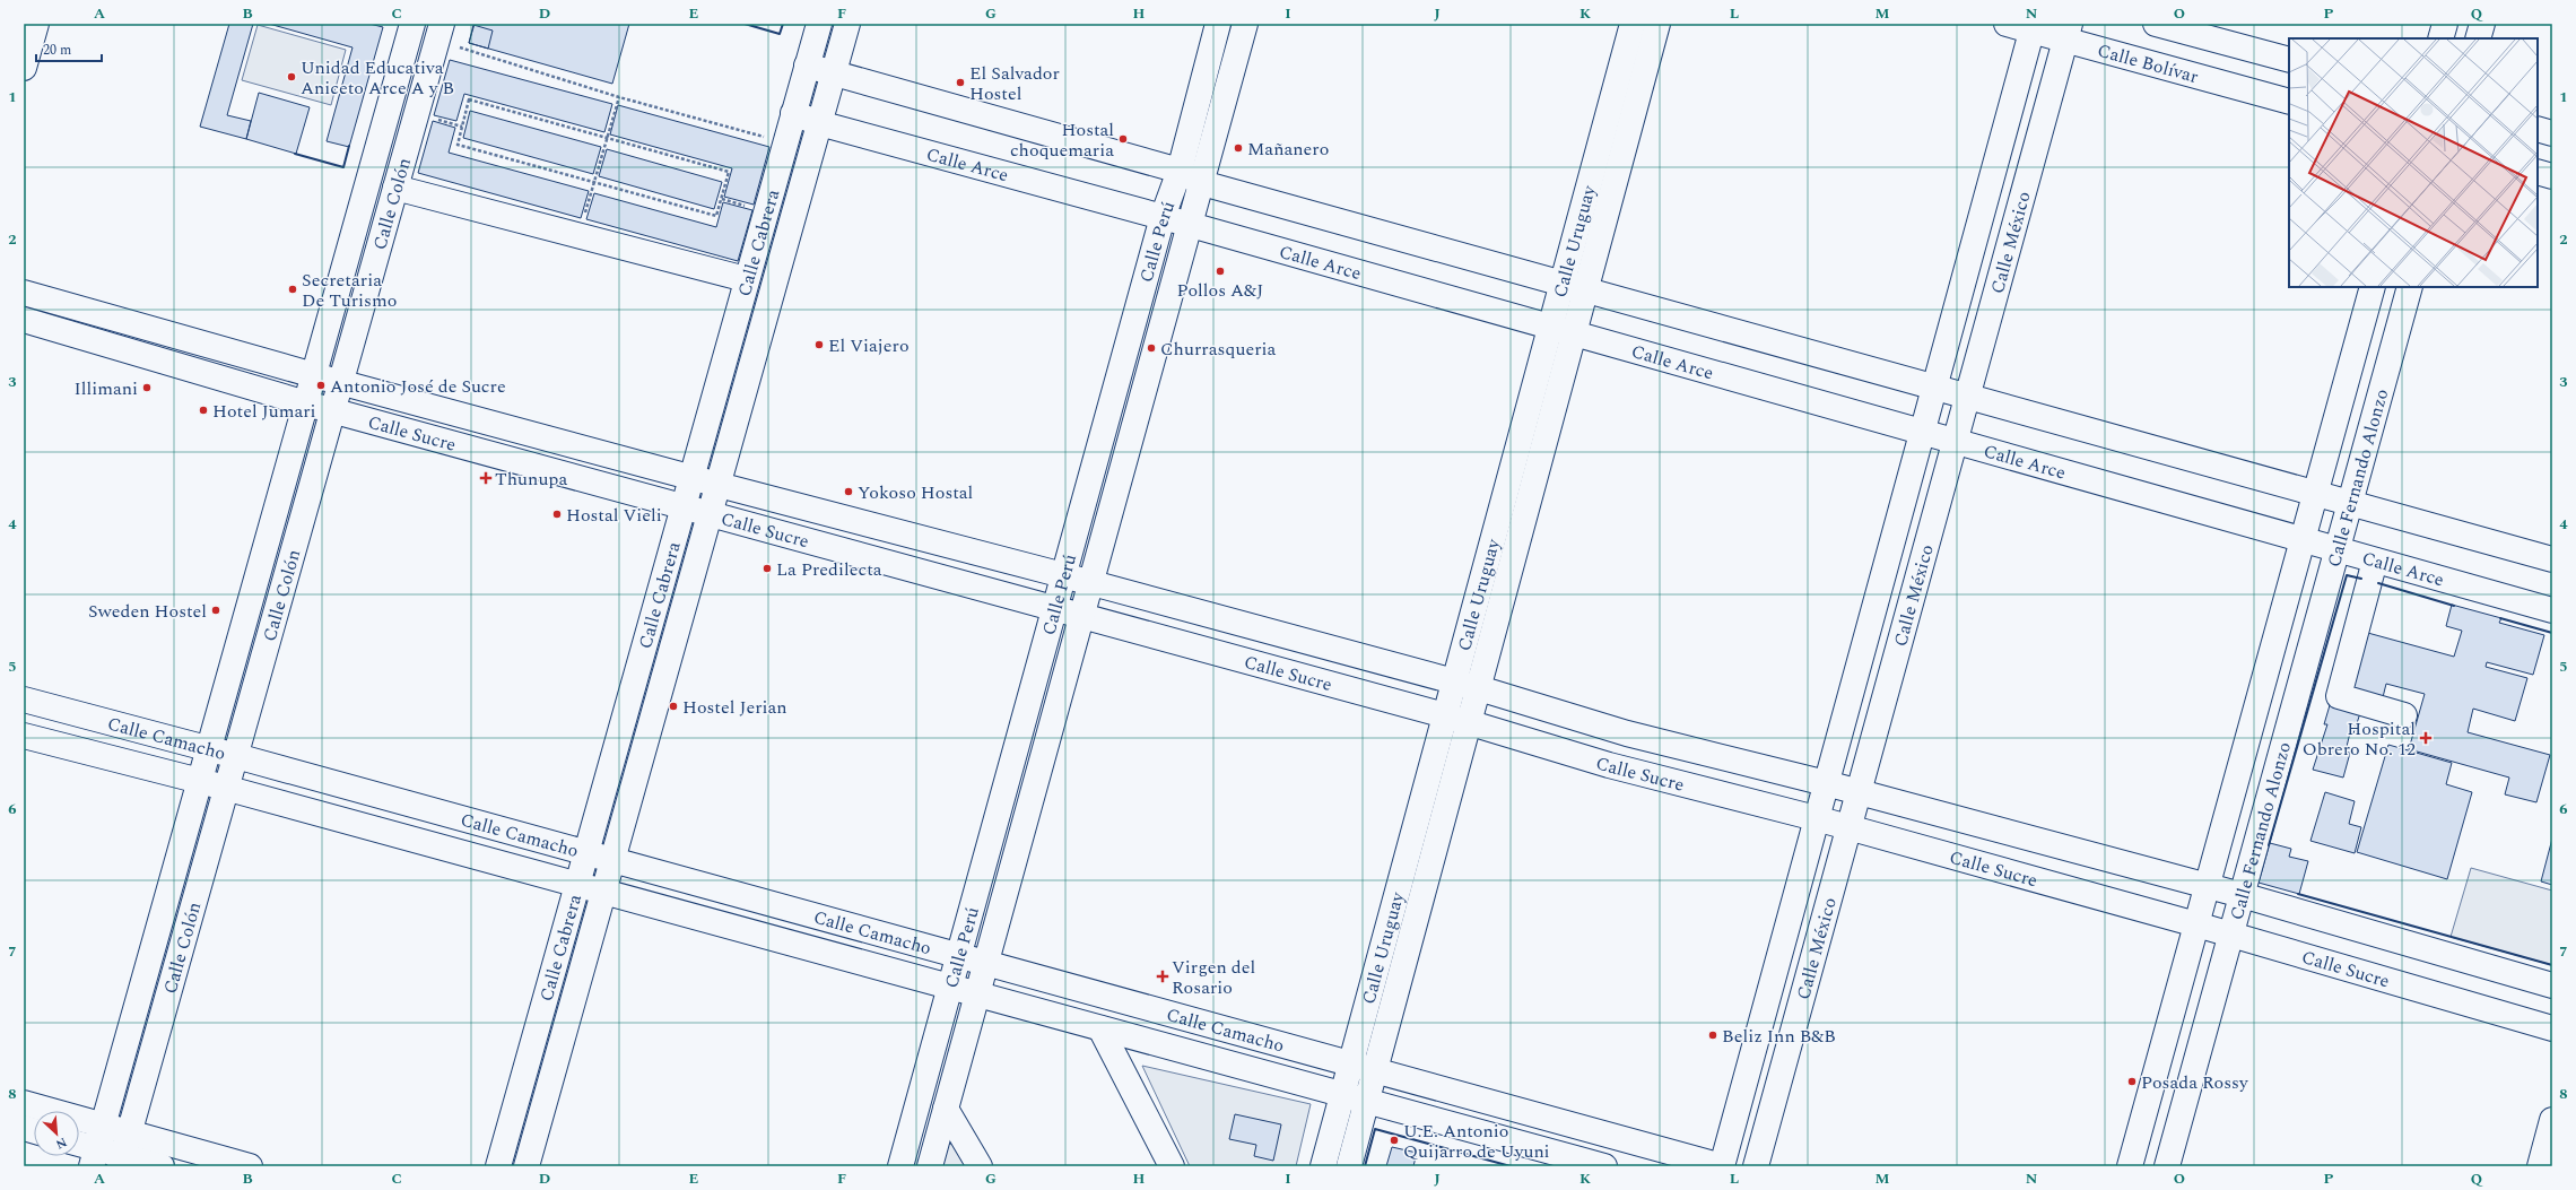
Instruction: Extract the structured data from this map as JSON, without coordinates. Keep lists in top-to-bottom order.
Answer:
{
  "streets": {
    "main road": [
      "Calle Bolívar",
      "Calle Arce",
      "Calle Colón",
      "Calle Cabrera",
      "Calle Perú",
      "Calle Uruguay",
      "Calle México",
      "Calle Sucre",
      "Calle Fernando Alonzo",
      "Calle Camacho"
    ]
  },
  "crossings": [
    ["Calle Bolívar", "Calle México"],
    ["Calle Arce", "Calle Cabrera"],
    ["Calle Arce", "Calle Perú"],
    ["Calle Arce", "Calle Uruguay"],
    ["Calle Arce", "Calle México"],
    ["Calle Arce", "Calle Fernando Alonzo"],
    ["Calle Colón", "Calle Sucre"],
    ["Calle Colón", "Calle Camacho"],
    ["Calle Cabrera", "Calle Sucre"],
    ["Calle Cabrera", "Calle Camacho"],
    ["Calle Perú", "Calle Sucre"],
    ["Calle Perú", "Calle Camacho"],
    ["Calle Uruguay", "Calle Sucre"],
    ["Calle Uruguay", "Calle Camacho"],
    ["Calle México", "Calle Sucre"],
    ["Calle México", "Calle Camacho"],
    ["Calle Sucre", "Calle Fernando Alonzo"]
  ],
  "places": {
    "other": [
      "Unidad Educativa Aniceto Arce A y B",
      "El Salvador Hostel",
      "Hostal choquemaria",
      "Mañanero",
      "Pollos A&J",
      "Secretaria De Turismo",
      "El Viajero",
      "Churrasqueria",
      "Antonio José de Sucre",
      "Illimani",
      "Hotel Jumari",
      "Yokoso Hostal",
      "Hostal Vieli",
      "La Predilecta",
      "Sweden Hostel",
      "Hostel Jerian",
      "Beliz Inn B&B",
      "Posada Rossy",
      "U.E. Antonio Quijarro de Uyuni"
    ],
    "health": ["Thunupa", "Hospital Obrero No. 12", "Virgen del Rosario"]
  },
  "scale_bar": "20 m",
  "north": "bottom right",
  "grid": {
    "columns": [
      "A",
      "B",
      "C",
      "D",
      "E",
      "F",
      "G",
      "H",
      "I",
      "J",
      "K",
      "L",
      "M",
      "N",
      "O",
      "P",
      "Q"
    ],
    "rows": [
      "1",
      "2",
      "3",
      "4",
      "5",
      "6",
      "7",
      "8"
    ]
  }
}
